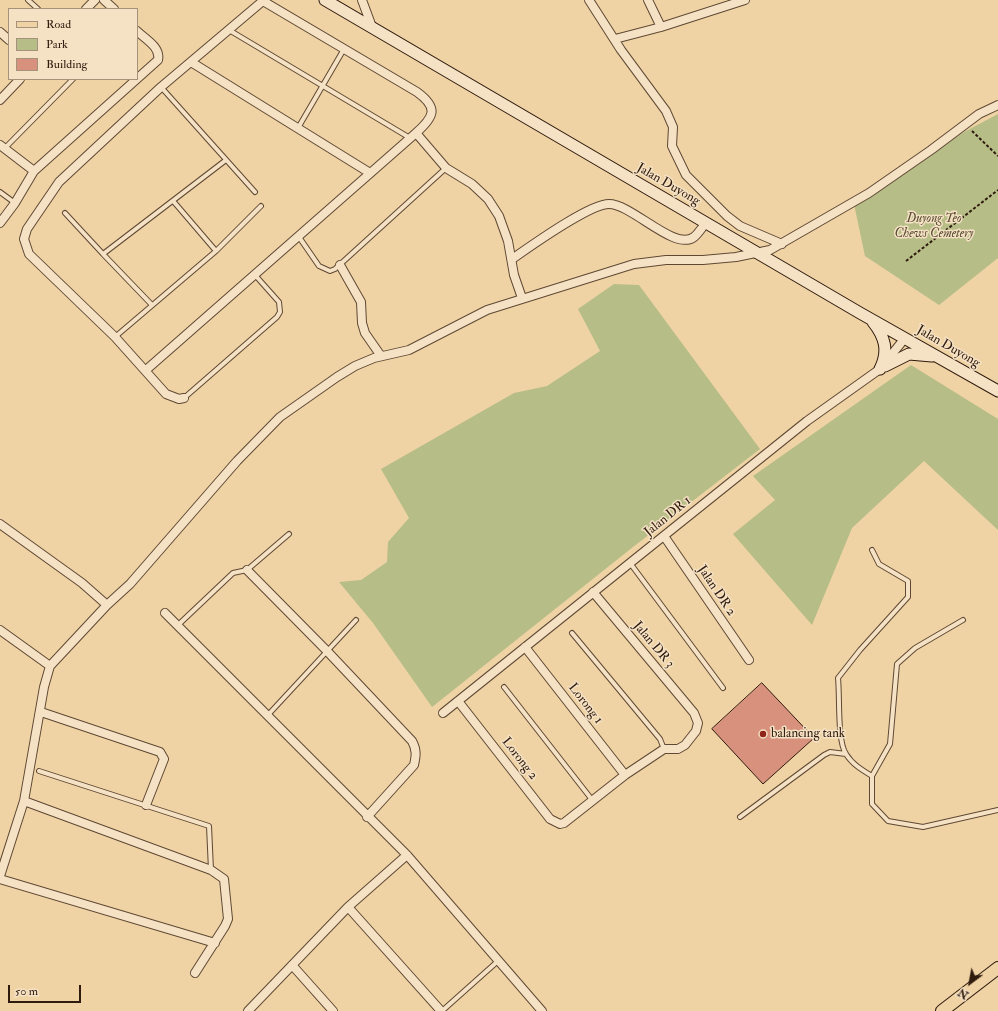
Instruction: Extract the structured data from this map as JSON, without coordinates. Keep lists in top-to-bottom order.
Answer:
{
  "streets": {
    "main road": ["Jalan Duyong"],
    "street": [
      "Jalan DR 1",
      "Jalan DR 2",
      "Jalan DR 3",
      "Lorong 1",
      "Lorong 2"
    ]
  },
  "crossings": [
    ["Jalan Duyong", "Jalan DR 1"],
    ["Jalan DR 1", "Jalan DR 2"],
    ["Jalan DR 1", "Jalan DR 3"],
    ["Jalan DR 1", "Lorong 1"],
    ["Jalan DR 1", "Lorong 2"]
  ],
  "parks": ["Duyong Teo Chews Cemetery"],
  "places": ["balancing tank"],
  "legend": ["Road", "Park", "Building"],
  "scale_bar": "50 m",
  "north": "bottom left"
}
